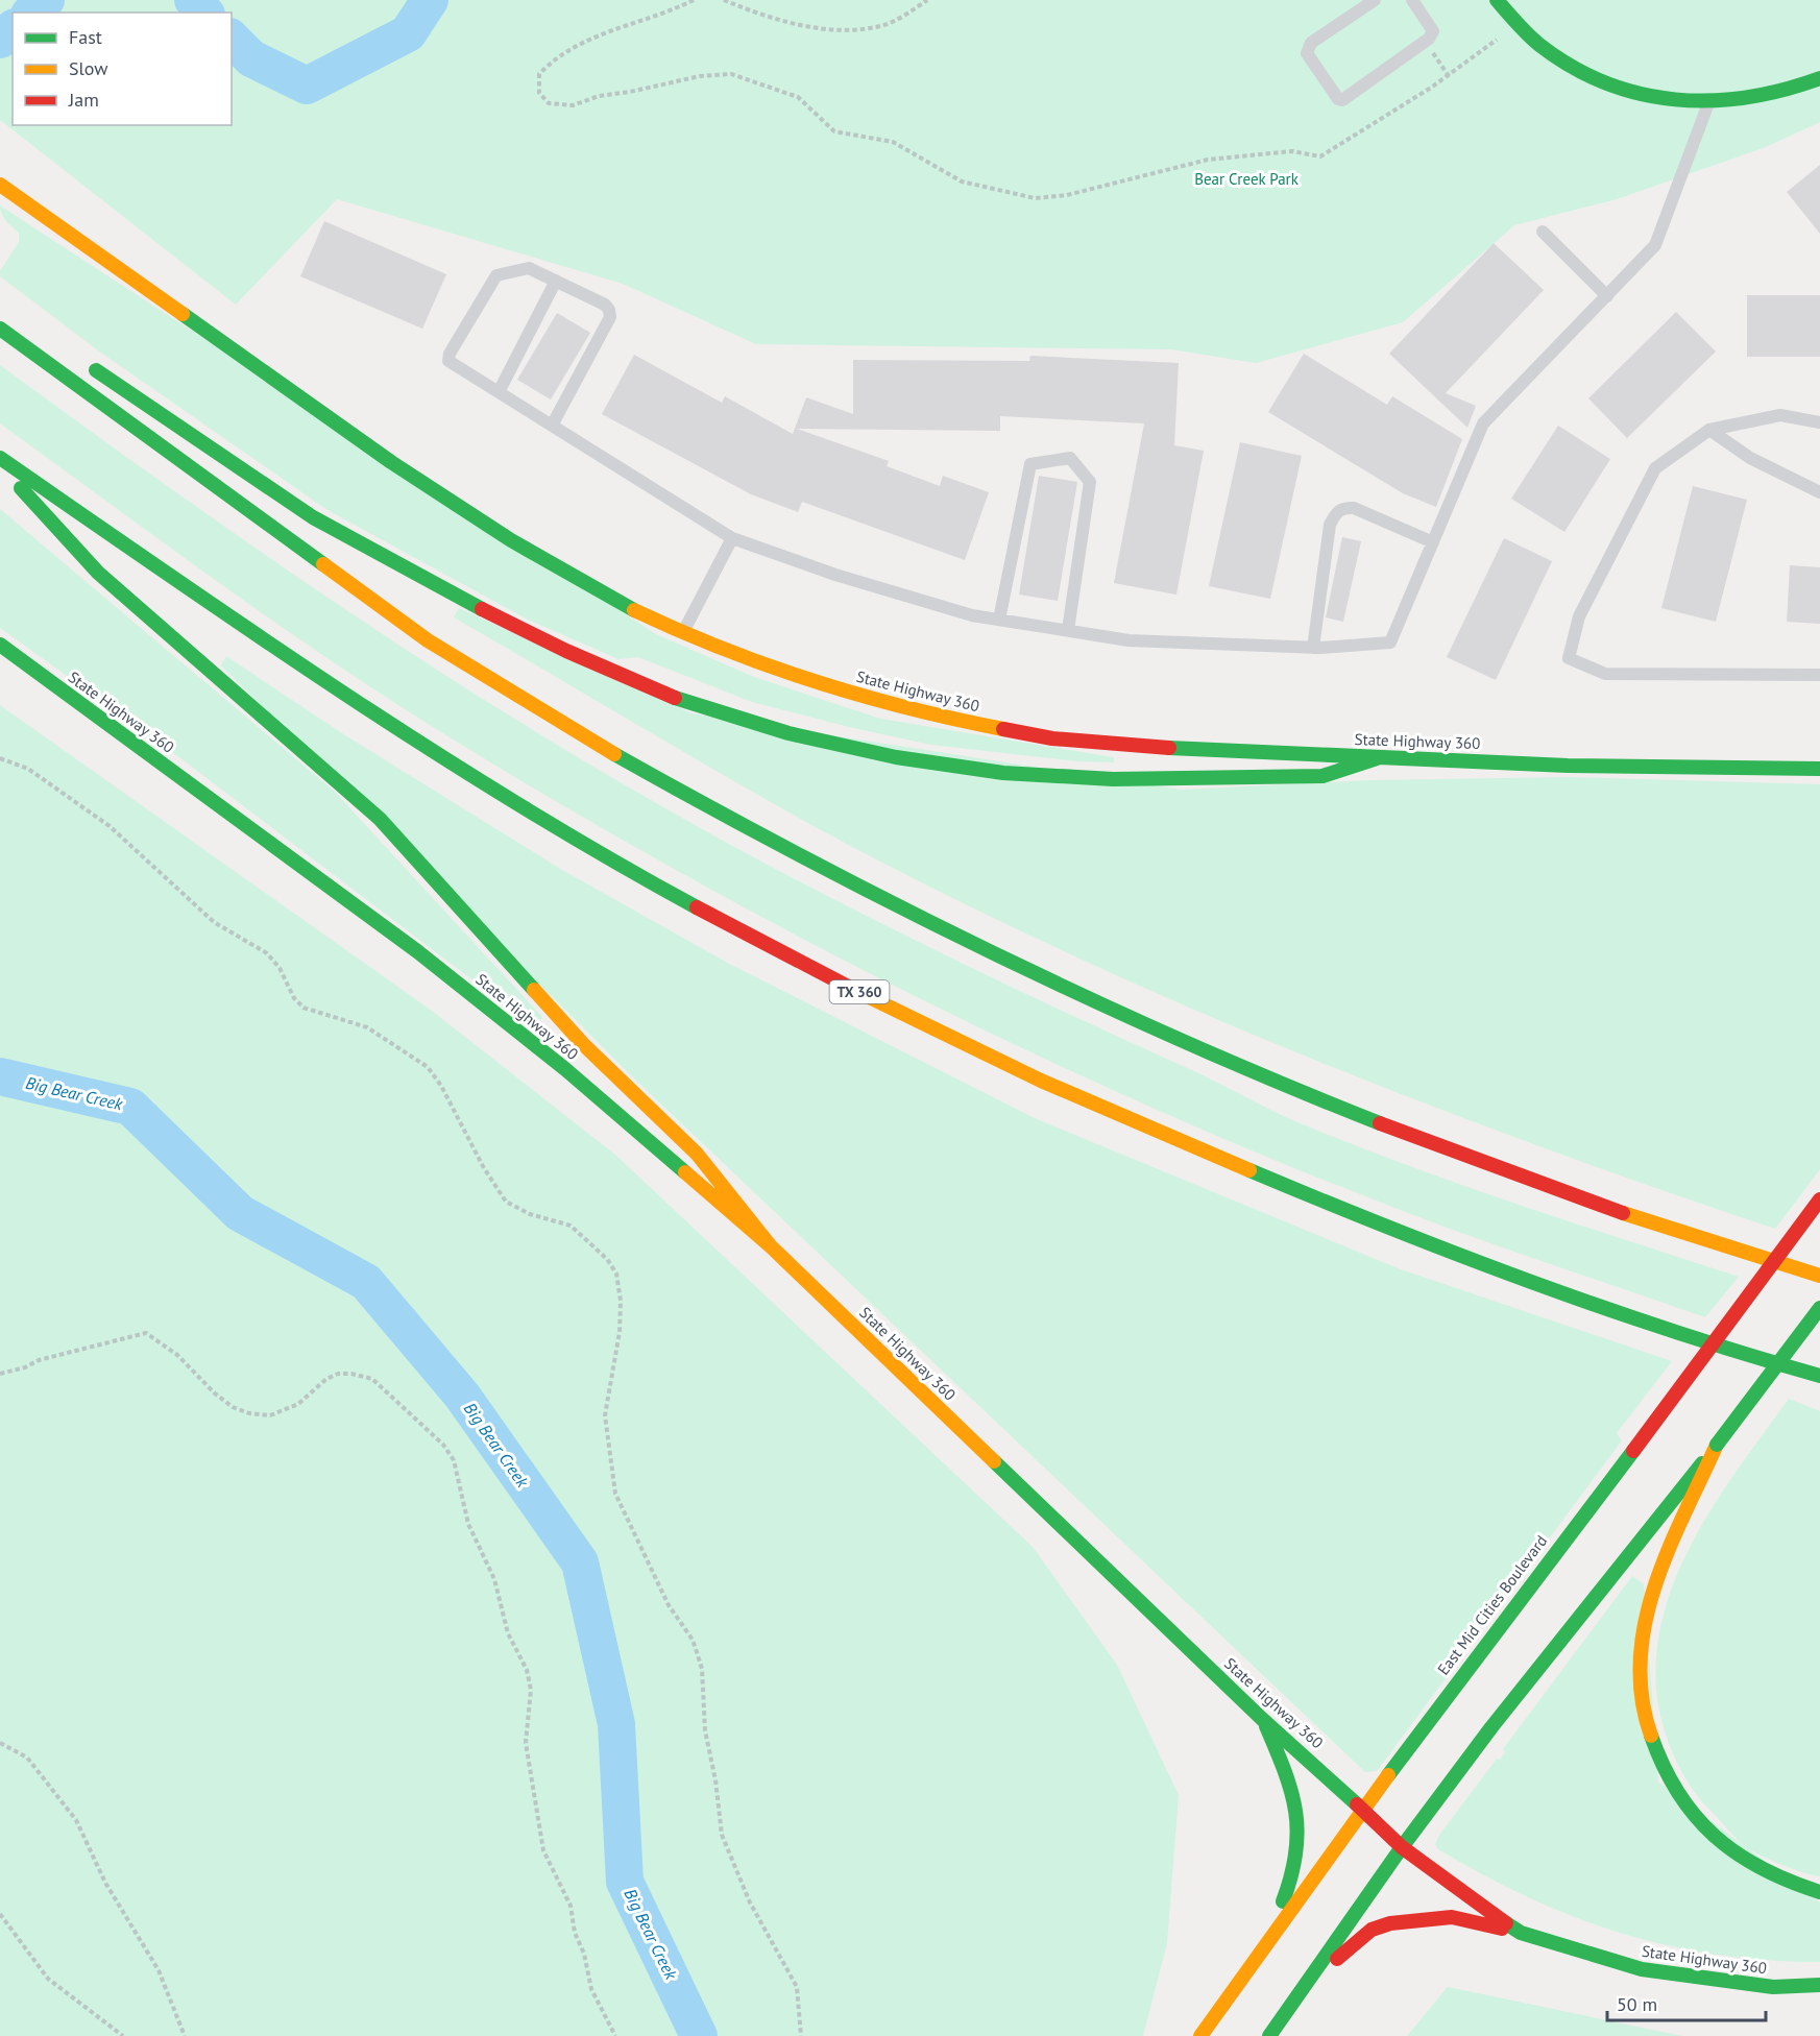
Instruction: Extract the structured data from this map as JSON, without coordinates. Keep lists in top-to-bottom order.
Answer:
{
  "streets": {
    "main road": ["State Highway 360", "TX 360", "East Mid Cities Boulevard"]
  },
  "crossings": [
    ["State Highway 360", "East Mid Cities Boulevard"]
  ],
  "water": ["Big Bear Creek"],
  "parks": ["Bear Creek Park"],
  "legend": ["Fast", "Slow", "Jam"],
  "scale_bar": "50 m"
}
